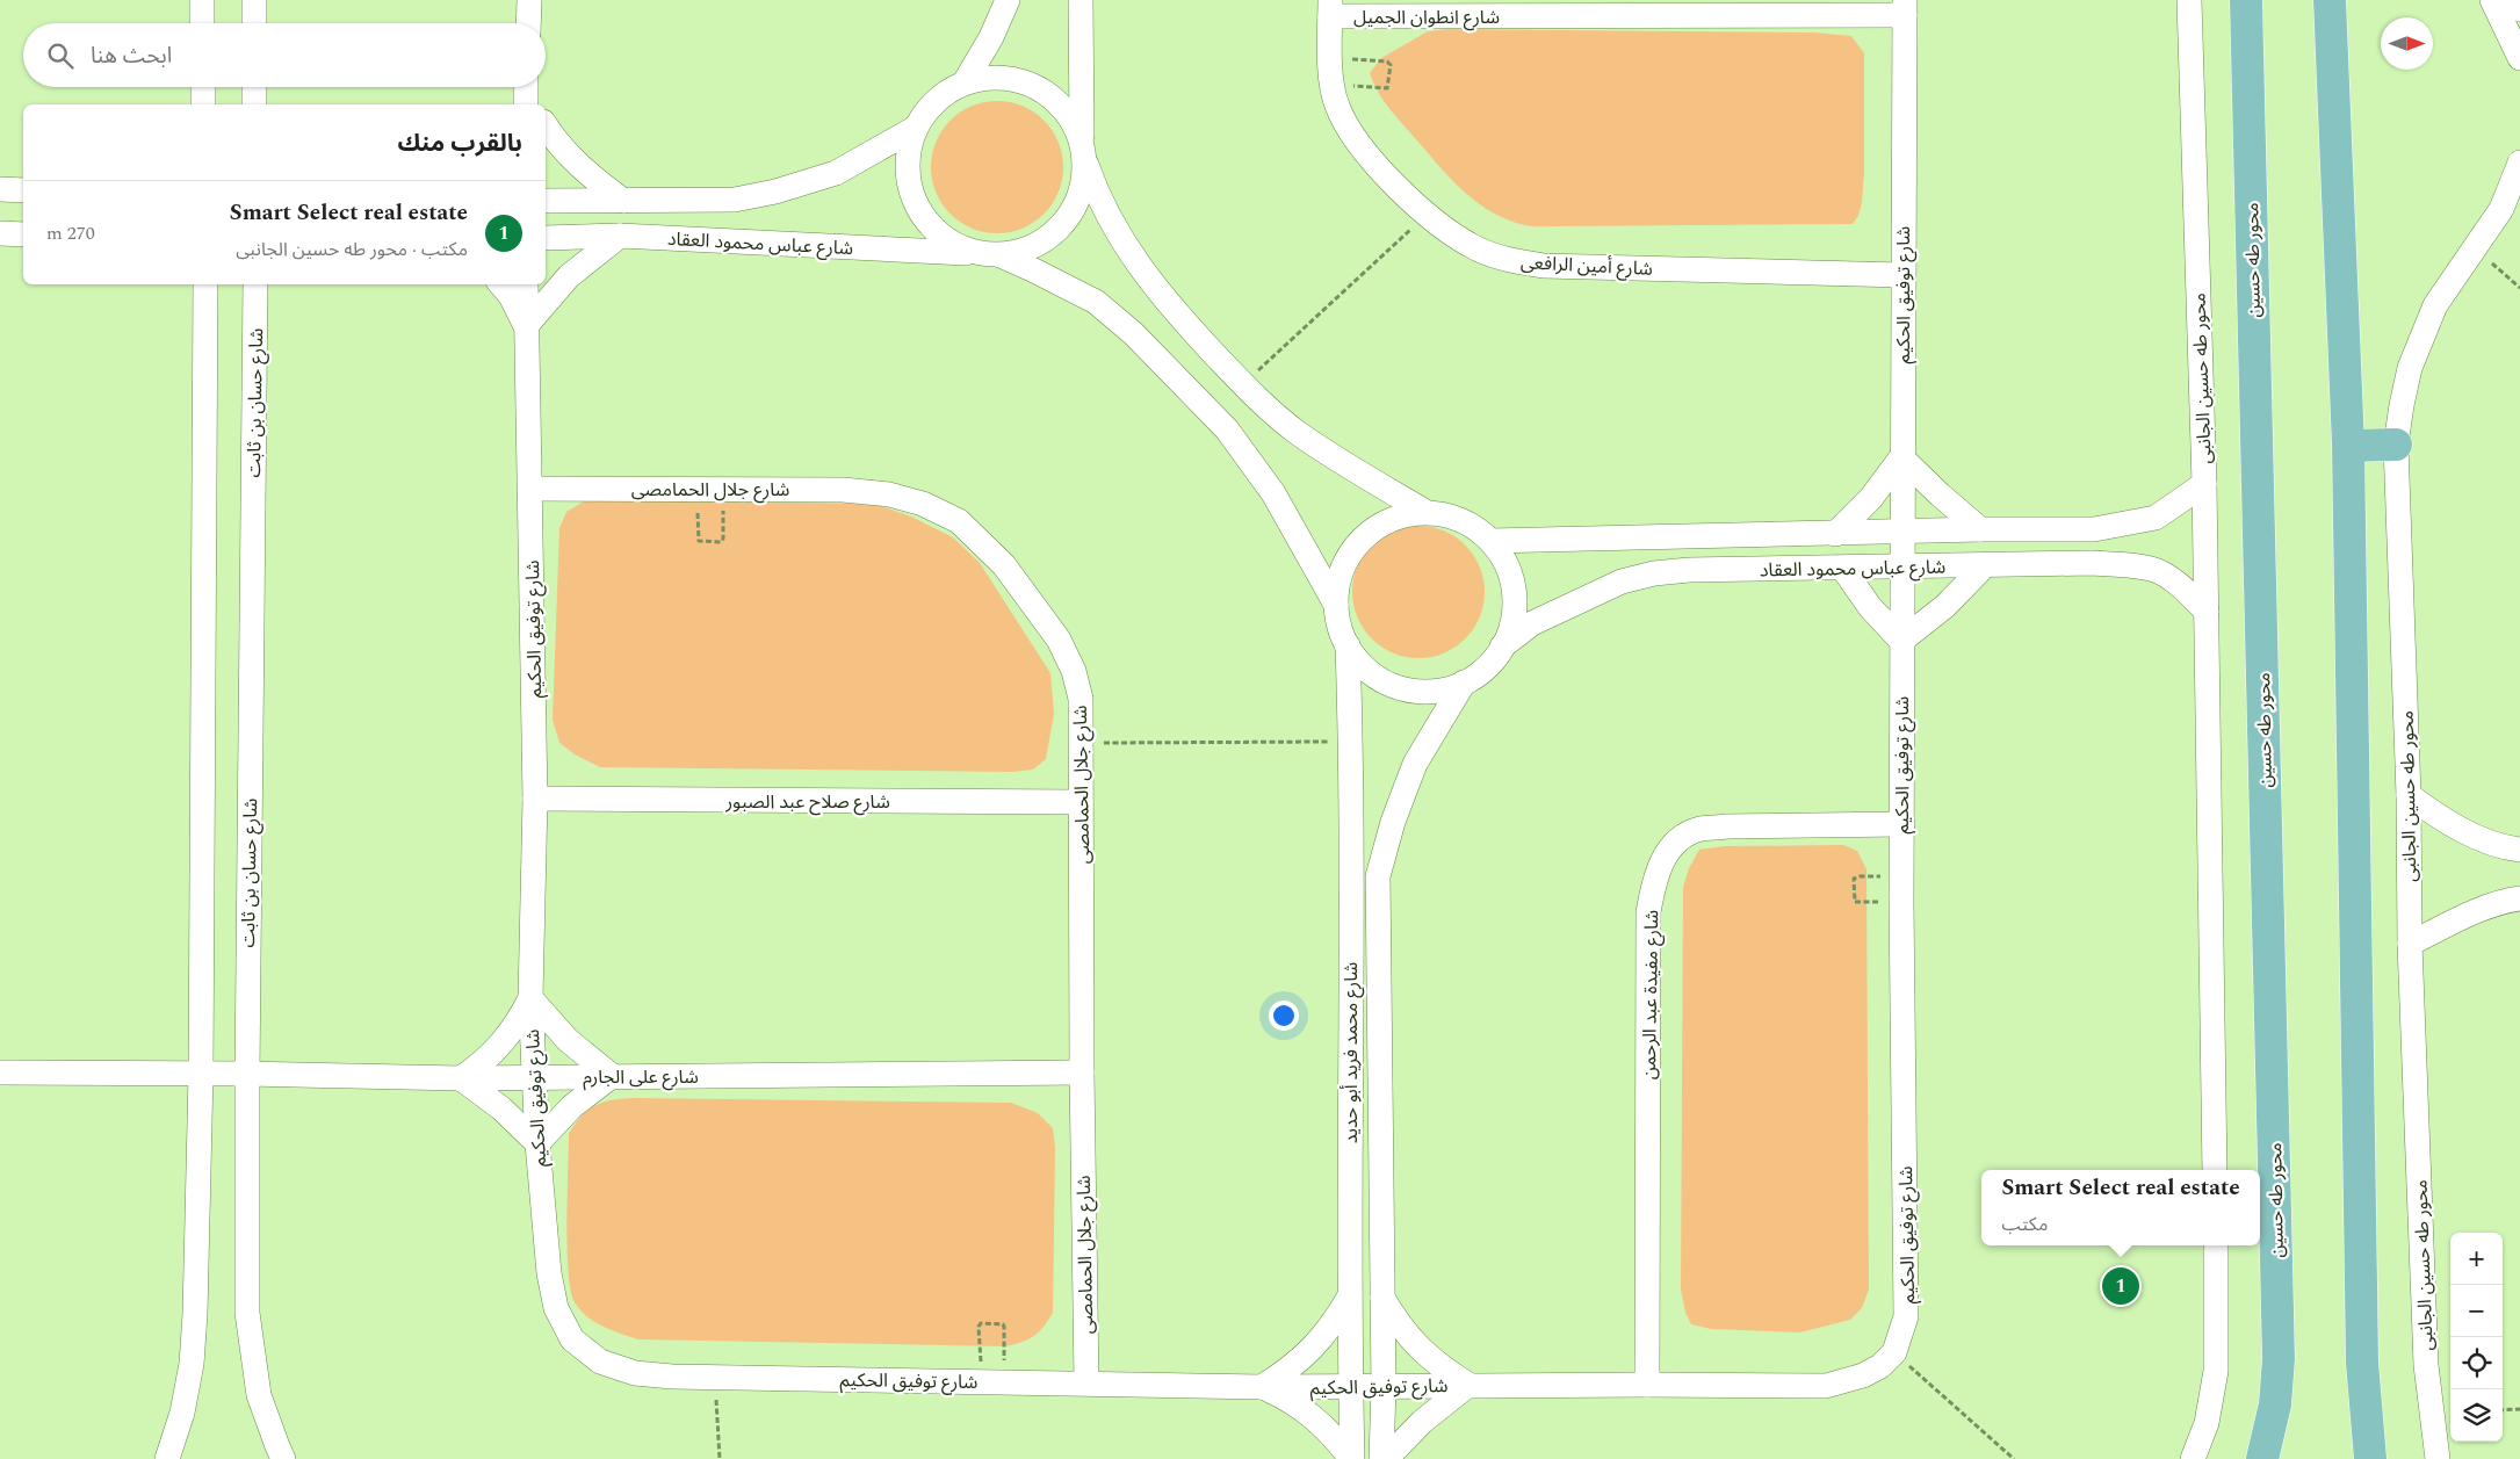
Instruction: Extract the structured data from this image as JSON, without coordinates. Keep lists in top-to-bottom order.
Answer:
{
  "streets": {
    "main road": ["محور طه حسين"],
    "street": [
      "شارع انطوان الجميل",
      "شارع عباس محمود العقاد",
      "شارع أمين الرافعى",
      "شارع توفيق الحكيم",
      "محور طه حسين الجانبى",
      "شارع حسان بن ثابت",
      "شارع جلال الحمامصى",
      "شارع صلاح عبد الصبور",
      "شارع مفيدة عبد الرحمن",
      "شارع محمد فريد أبو حديد",
      "شارع على الجارم"
    ]
  },
  "crossings": [
    ["شارع انطوان الجميل", "شارع أمين الرافعى"],
    ["شارع انطوان الجميل", "شارع توفيق الحكيم"],
    ["شارع عباس محمود العقاد", "شارع توفيق الحكيم"],
    ["شارع عباس محمود العقاد", "محور طه حسين الجانبى"],
    ["شارع عباس محمود العقاد", "شارع محمد فريد أبو حديد"],
    ["شارع أمين الرافعى", "شارع توفيق الحكيم"],
    ["شارع توفيق الحكيم", "شارع جلال الحمامصى"],
    ["شارع توفيق الحكيم", "شارع صلاح عبد الصبور"],
    ["شارع توفيق الحكيم", "شارع مفيدة عبد الرحمن"],
    ["شارع توفيق الحكيم", "شارع محمد فريد أبو حديد"],
    ["شارع توفيق الحكيم", "شارع على الجارم"],
    ["شارع حسان بن ثابت", "شارع على الجارم"],
    ["شارع جلال الحمامصى", "شارع صلاح عبد الصبور"],
    ["شارع جلال الحمامصى", "شارع على الجارم"]
  ],
  "north": "right",
  "page": {
    "search": "ابحث هنا",
    "heading": "بالقرب منك",
    "list": [
      {
        "mark": "1",
        "name": "Smart Select real estate",
        "note": "مكتب · محور طه حسين الجانبى",
        "value": "270 m"
      }
    ],
    "popup": ["Smart Select real estate", "مكتب"],
    "map_buttons": ["+", "−"],
    "pins": "1"
  }
}
